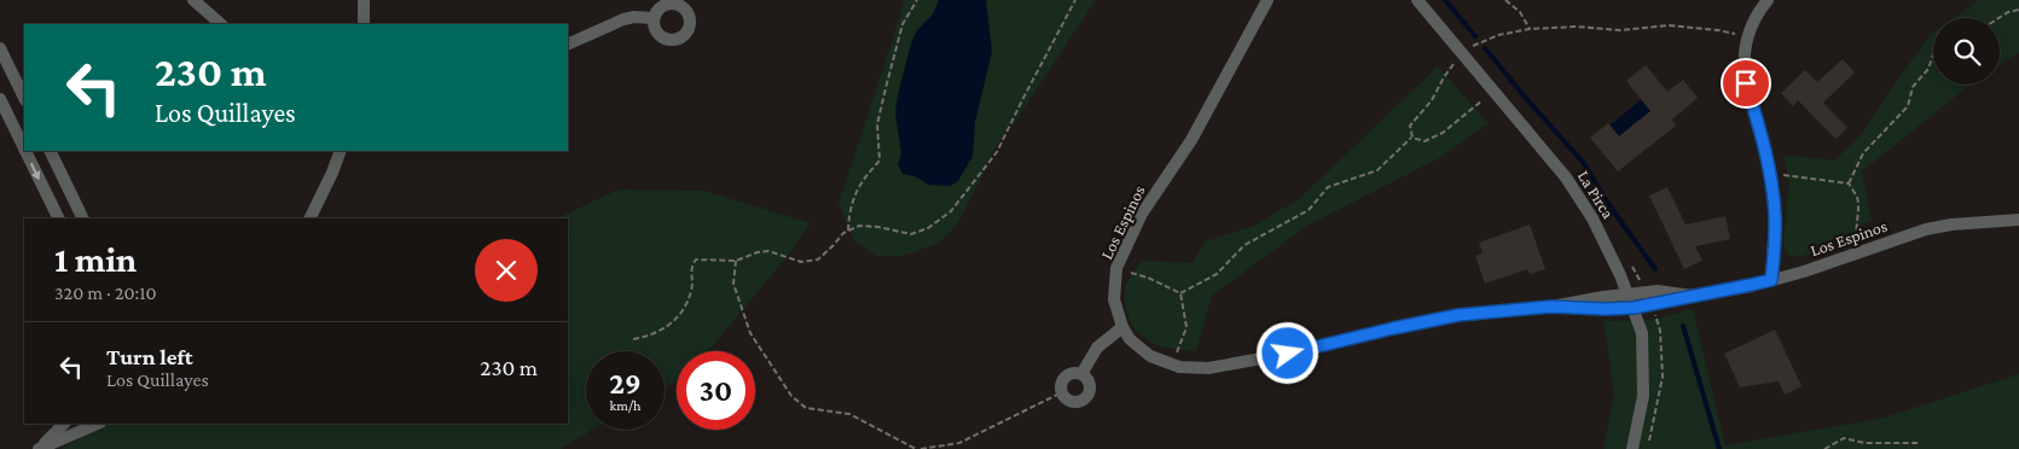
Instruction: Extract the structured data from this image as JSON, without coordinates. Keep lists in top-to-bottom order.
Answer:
{
  "streets": {
    "street": ["La Pirca", "Los Espinos"]
  },
  "crossings": [
    ["La Pirca", "Los Espinos"]
  ],
  "page": {
    "turn": ["230 m", "Los Quillayes"],
    "heading": ["1 min", "320 m · 20:10"],
    "list": [
      {
        "name": "Turn left",
        "note": "Los Quillayes",
        "value": "230 m"
      }
    ],
    "speed": "29 km/h",
    "limit": "30"
  }
}
